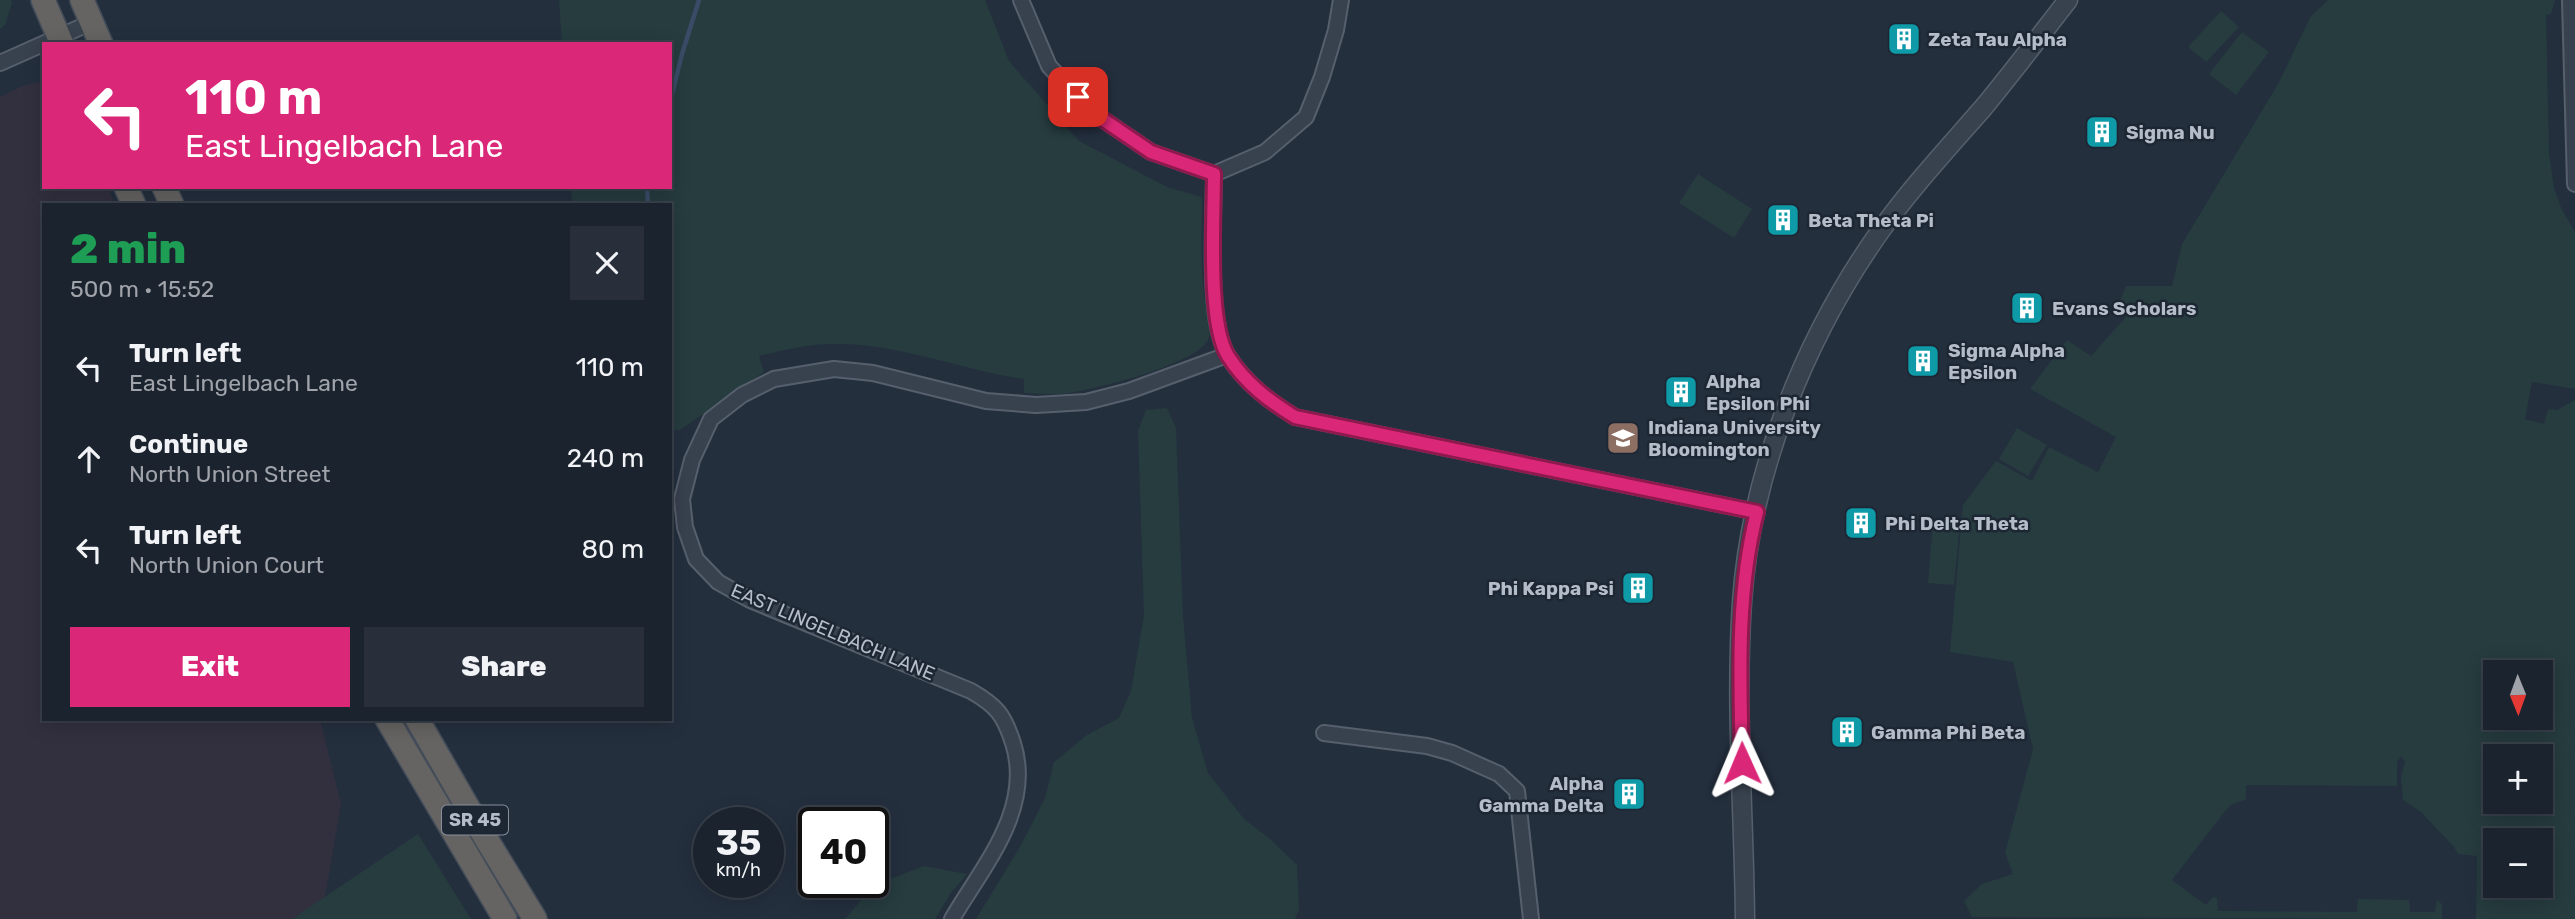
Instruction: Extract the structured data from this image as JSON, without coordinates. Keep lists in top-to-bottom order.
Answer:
{
  "streets": {
    "highway": ["SR 45"],
    "street": ["EAST LINGELBACH LANE"]
  },
  "places": {
    "building": [
      "Zeta Tau Alpha",
      "Sigma Nu",
      "Beta Theta Pi",
      "Evans Scholars",
      "Sigma Alpha Epsilon",
      "Alpha Epsilon Phi",
      "Phi Delta Theta",
      "Phi Kappa Psi",
      "Gamma Phi Beta",
      "Alpha Gamma Delta"
    ],
    "school or university": ["Indiana University Bloomington"]
  },
  "north": "bottom",
  "page": {
    "turn": ["110 m", "East Lingelbach Lane"],
    "heading": ["2 min", "500 m · 15:52"],
    "list": [
      {
        "name": "Turn left",
        "note": "East Lingelbach Lane",
        "value": "110 m"
      },
      {
        "name": "Continue",
        "note": "North Union Street",
        "value": "240 m"
      },
      {
        "name": "Turn left",
        "note": "North Union Court",
        "value": "80 m"
      }
    ],
    "buttons": ["Exit", "Share"],
    "map_buttons": ["+", "−"],
    "speed": "35 km/h",
    "limit": "40"
  }
}
